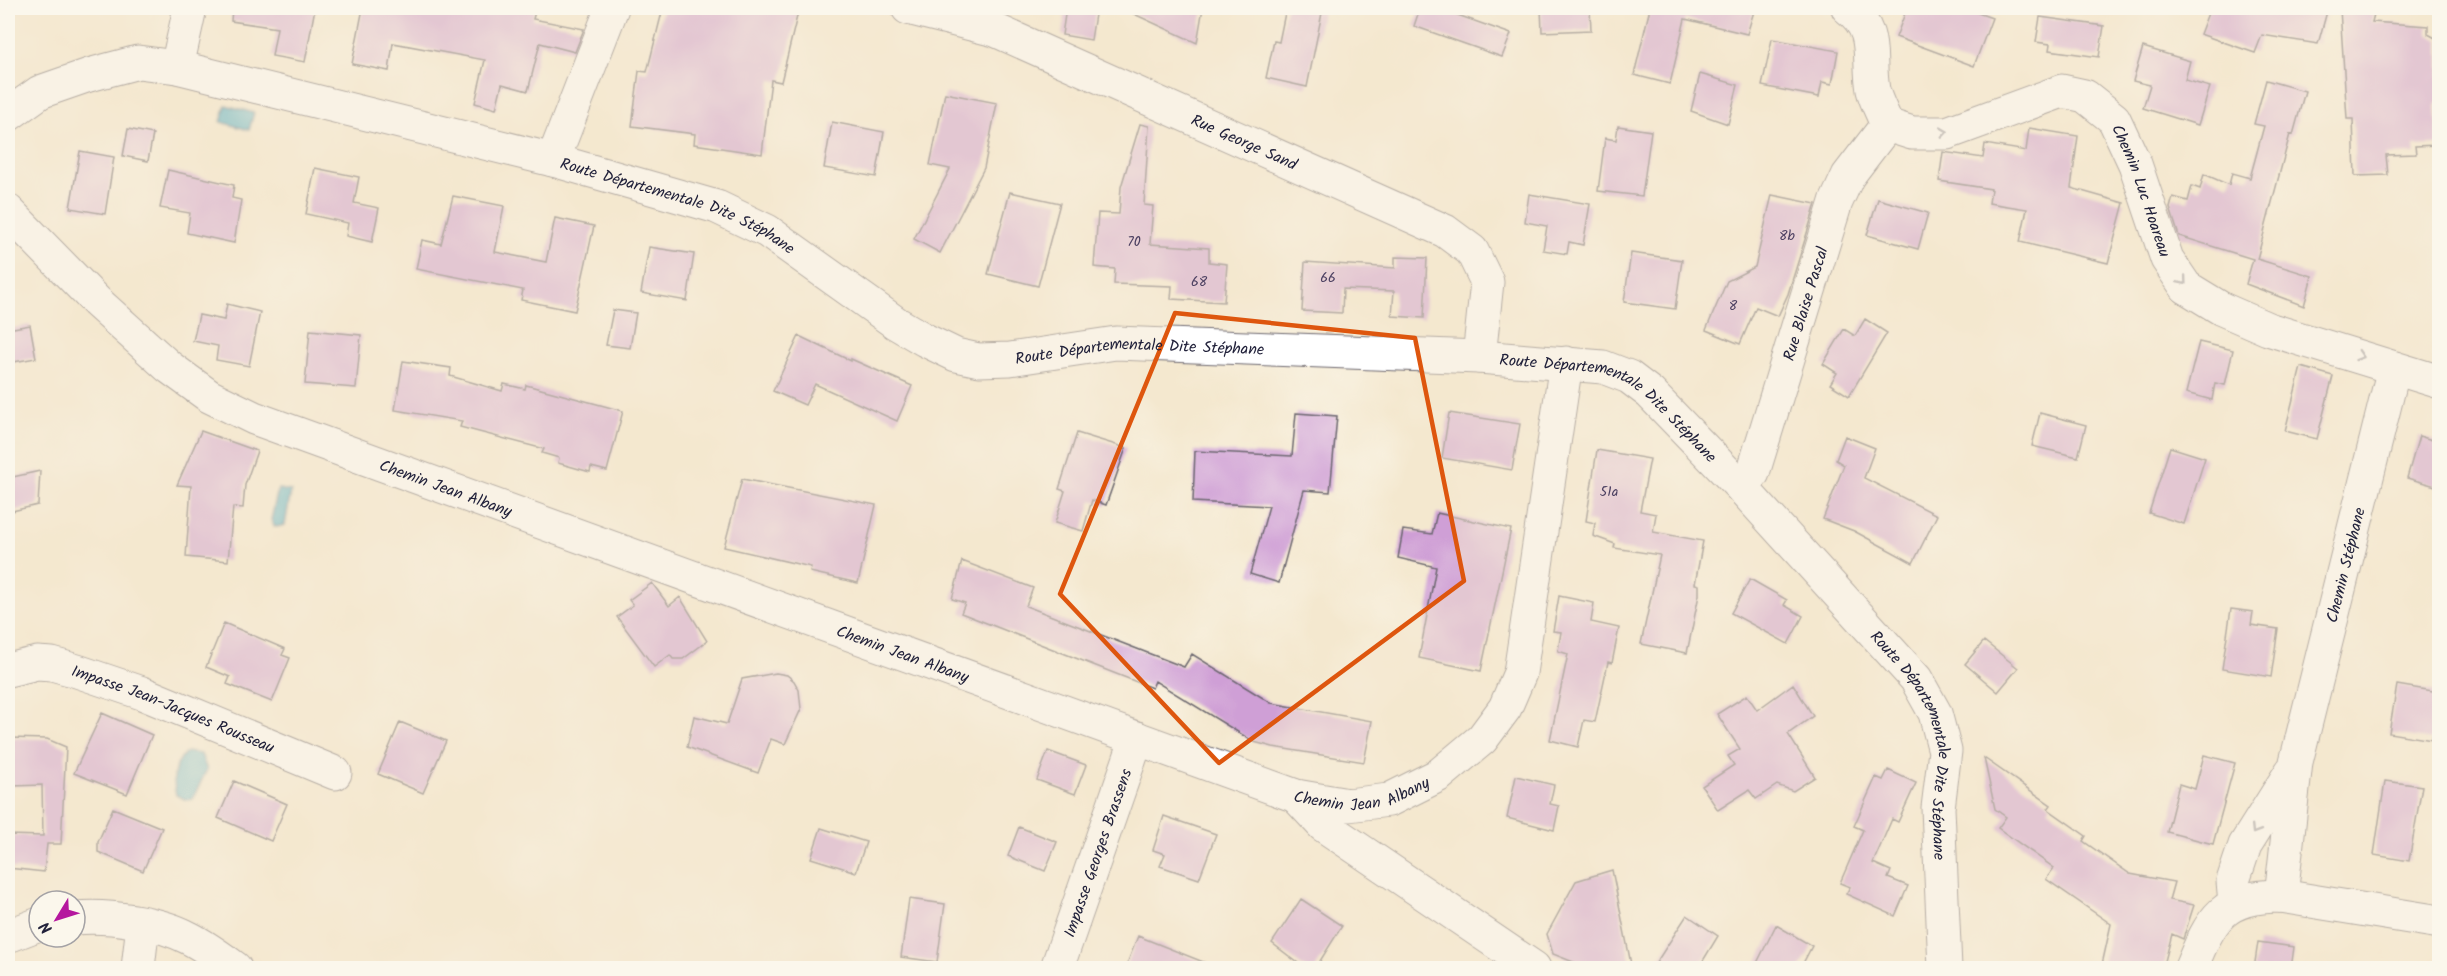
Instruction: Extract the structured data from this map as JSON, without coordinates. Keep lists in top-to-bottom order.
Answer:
{
  "streets": {
    "street": [
      "Rue George Sand",
      "Chemin Luc Hoareau",
      "Route Départementale Dite Stéphane",
      "Rue Blaise Pascal",
      "Chemin Jean Albany",
      "Chemin Stéphane",
      "Impasse Jean-Jacques Rousseau",
      "Impasse Georges Brassens"
    ]
  },
  "crossings": [
    ["Rue George Sand", "Route Départementale Dite Stéphane"],
    ["Chemin Luc Hoareau", "Rue Blaise Pascal"],
    ["Chemin Luc Hoareau", "Chemin Stéphane"],
    ["Route Départementale Dite Stéphane", "Rue Blaise Pascal"],
    ["Route Départementale Dite Stéphane", "Chemin Jean Albany"],
    ["Chemin Jean Albany", "Impasse Georges Brassens"]
  ],
  "one_way": ["Chemin Luc Hoareau"],
  "house_numbers": [
    "8b",
    "70",
    "66",
    "68",
    "8",
    "51a"
  ],
  "north": "bottom left"
}
